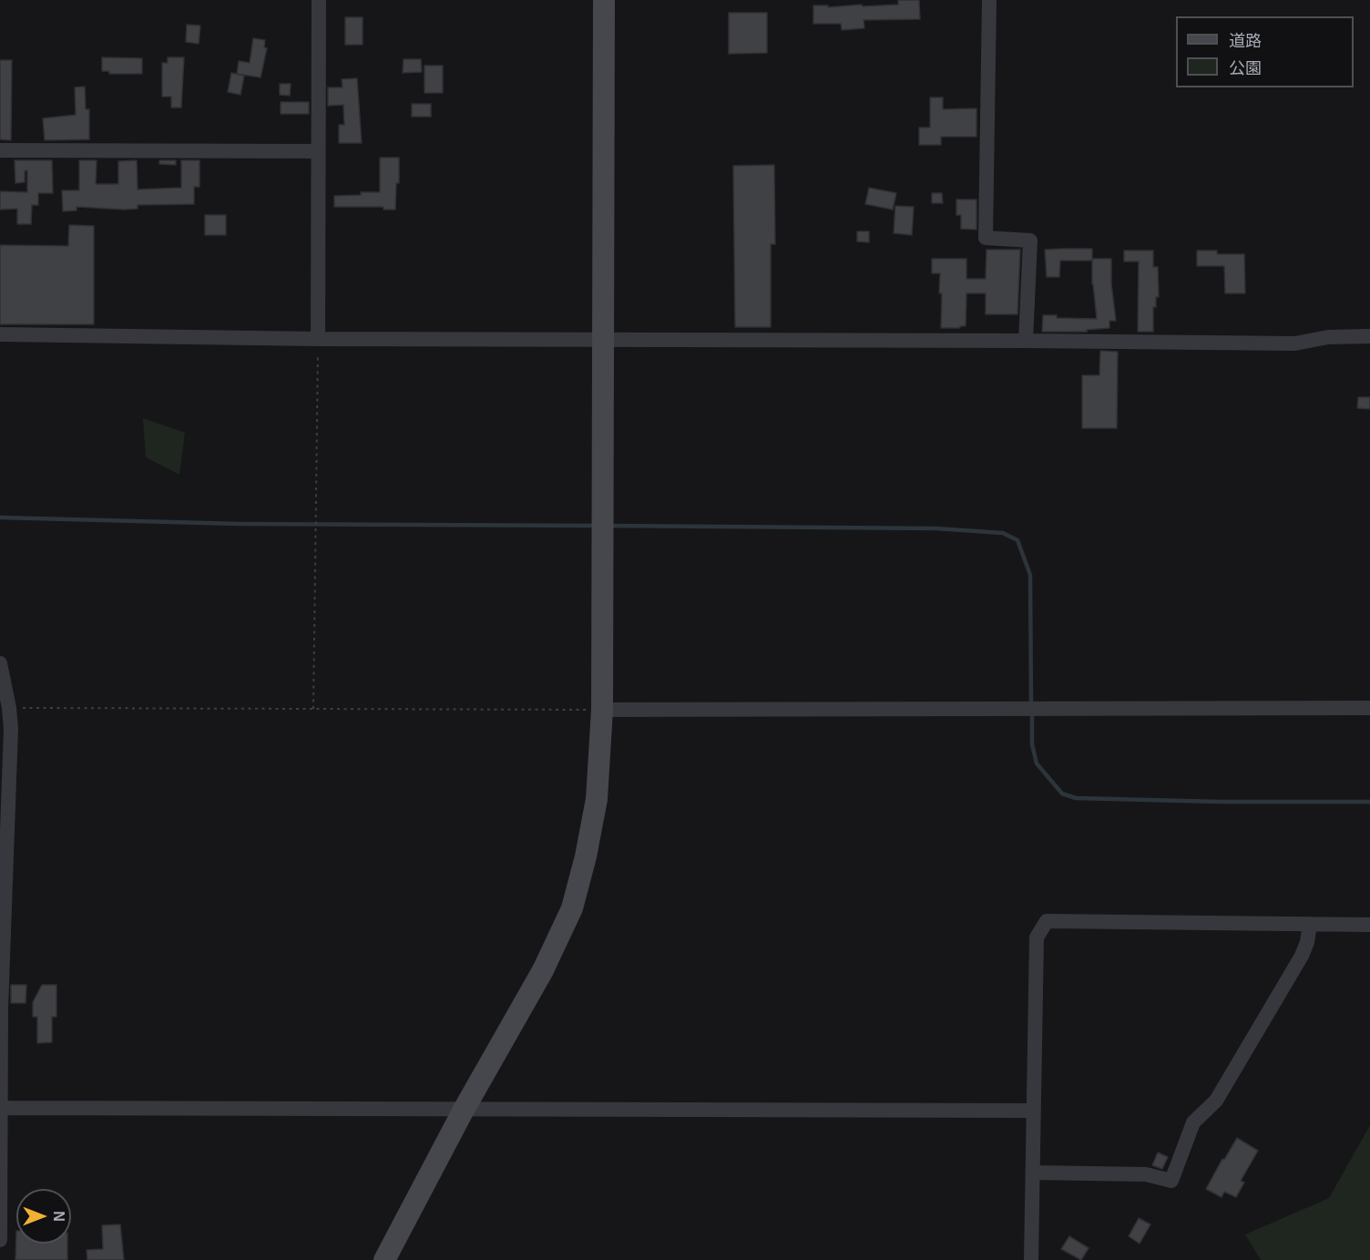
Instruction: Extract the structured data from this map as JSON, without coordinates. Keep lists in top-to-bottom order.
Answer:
{
  "legend": ["道路", "公園"],
  "north": "right"
}
